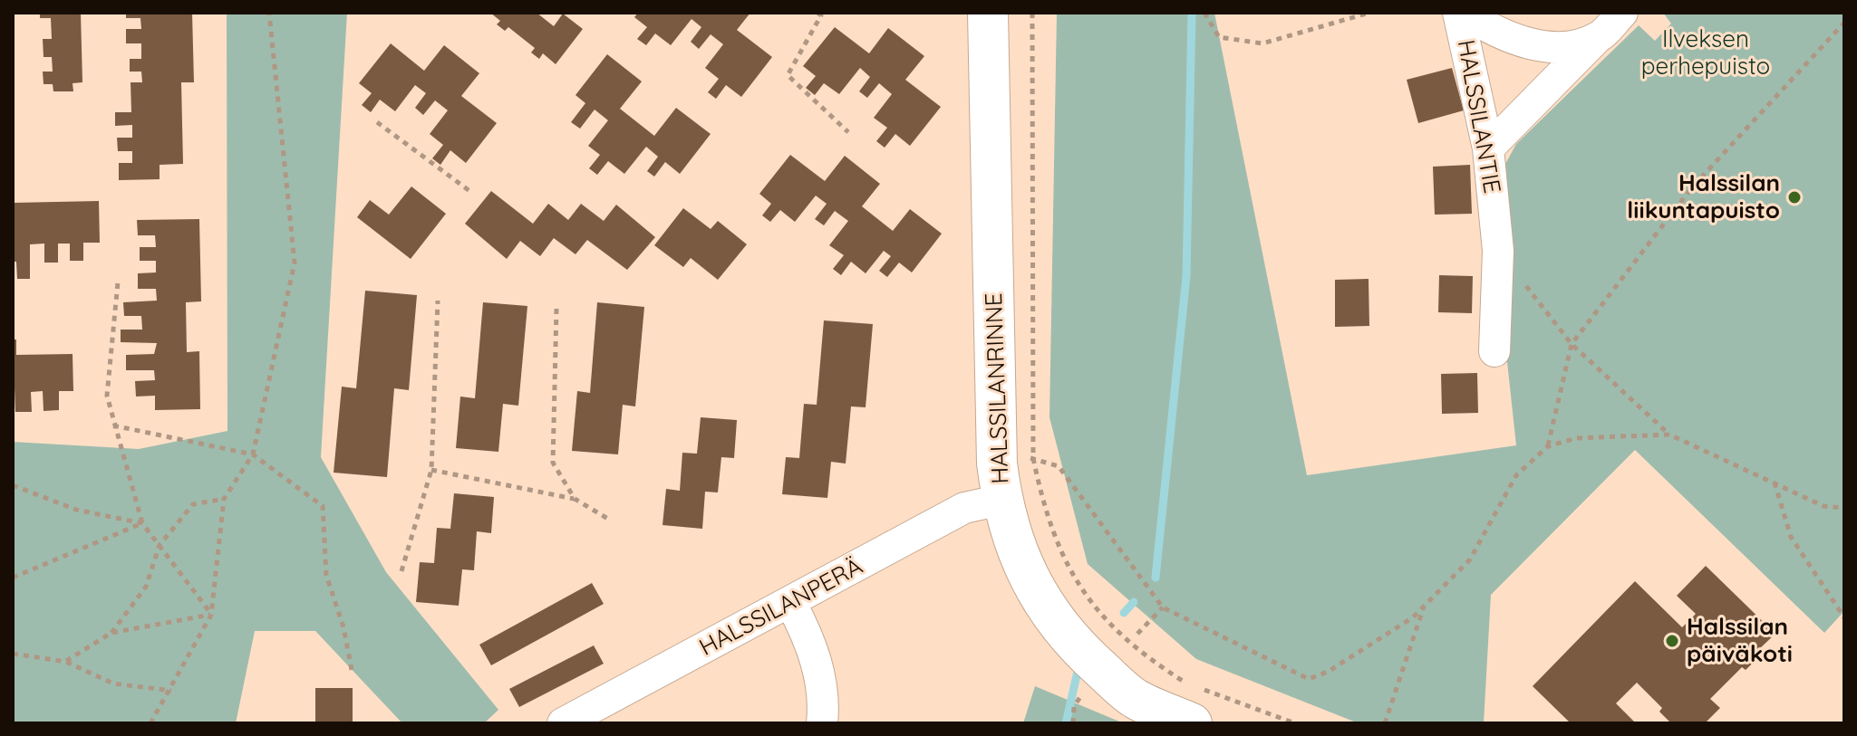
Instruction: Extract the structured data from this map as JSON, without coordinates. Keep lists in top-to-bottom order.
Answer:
{
  "streets": {
    "street": ["HALSSILANTIE", "HALSSILANRINNE", "HALSSILANPERÄ"]
  },
  "crossings": [
    ["HALSSILANRINNE", "HALSSILANPERÄ"]
  ],
  "parks": ["Ilveksen perhepuisto"],
  "places": ["Halssilan liikuntapuisto", "Halssilan päiväkoti"]
}
